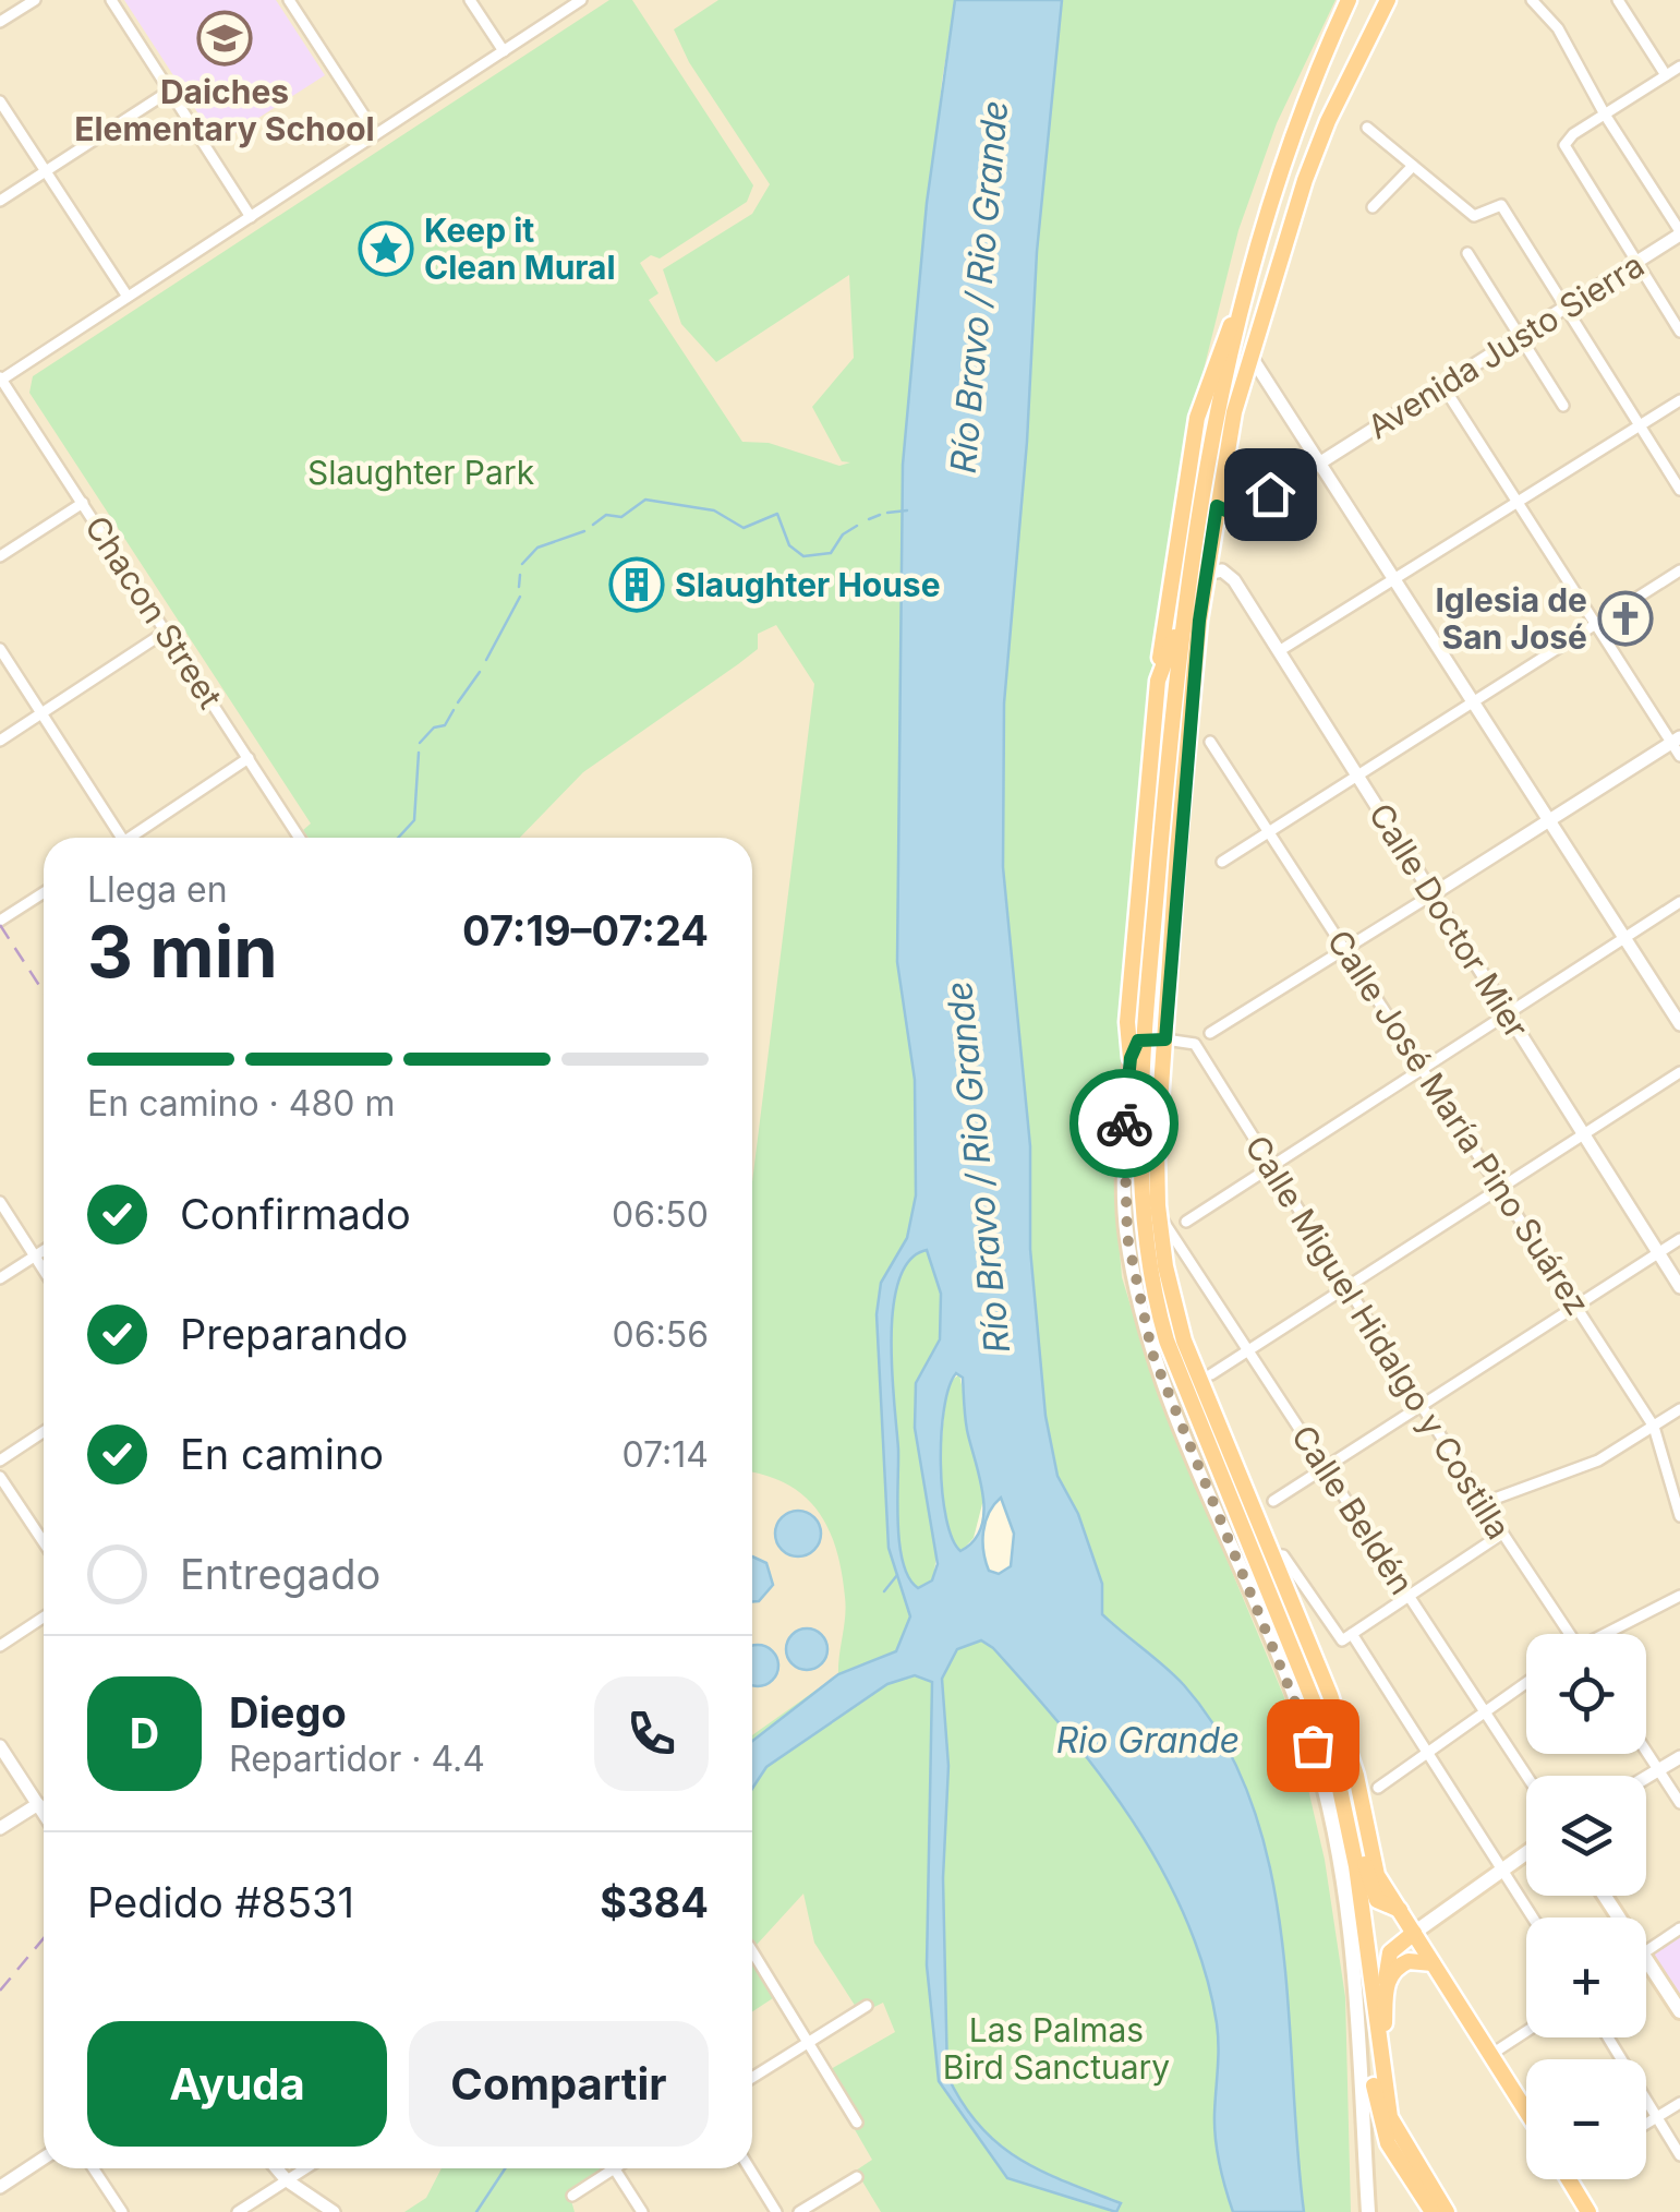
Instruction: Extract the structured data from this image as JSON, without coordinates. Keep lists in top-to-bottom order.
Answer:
{
  "streets": {
    "street": [
      "Avenida Justo Sierra",
      "Chacon Street",
      "Calle Doctor Mier",
      "Calle José María Pino Suárez",
      "Calle Miguel Hidalgo y Costilla",
      "Calle Beldén"
    ]
  },
  "water": ["Río Bravo / Rio Grande", "Rio Grande"],
  "parks": ["Slaughter Park", "Las Palmas Bird Sanctuary"],
  "places": {
    "school or university": ["Daiches Elementary School"],
    "place": ["Keep it Clean Mural"],
    "building": ["Slaughter House"],
    "church": ["Iglesia de San José"]
  },
  "page": {
    "heading": ["3 min", "Llega en", "07:19–07:24"],
    "panel": [
      "Diego",
      "Repartidor · 4.4",
      "Pedido #8531",
      "$384"
    ],
    "bar": "En camino · 480 m",
    "list": [
      ["Confirmado", "06:50"],
      ["Preparando", "06:56"],
      ["En camino", "07:14"],
      "Entregado"
    ],
    "map_buttons": ["+", "−"],
    "round": "D",
    "buttons": ["Ayuda", "Compartir"]
  }
}
